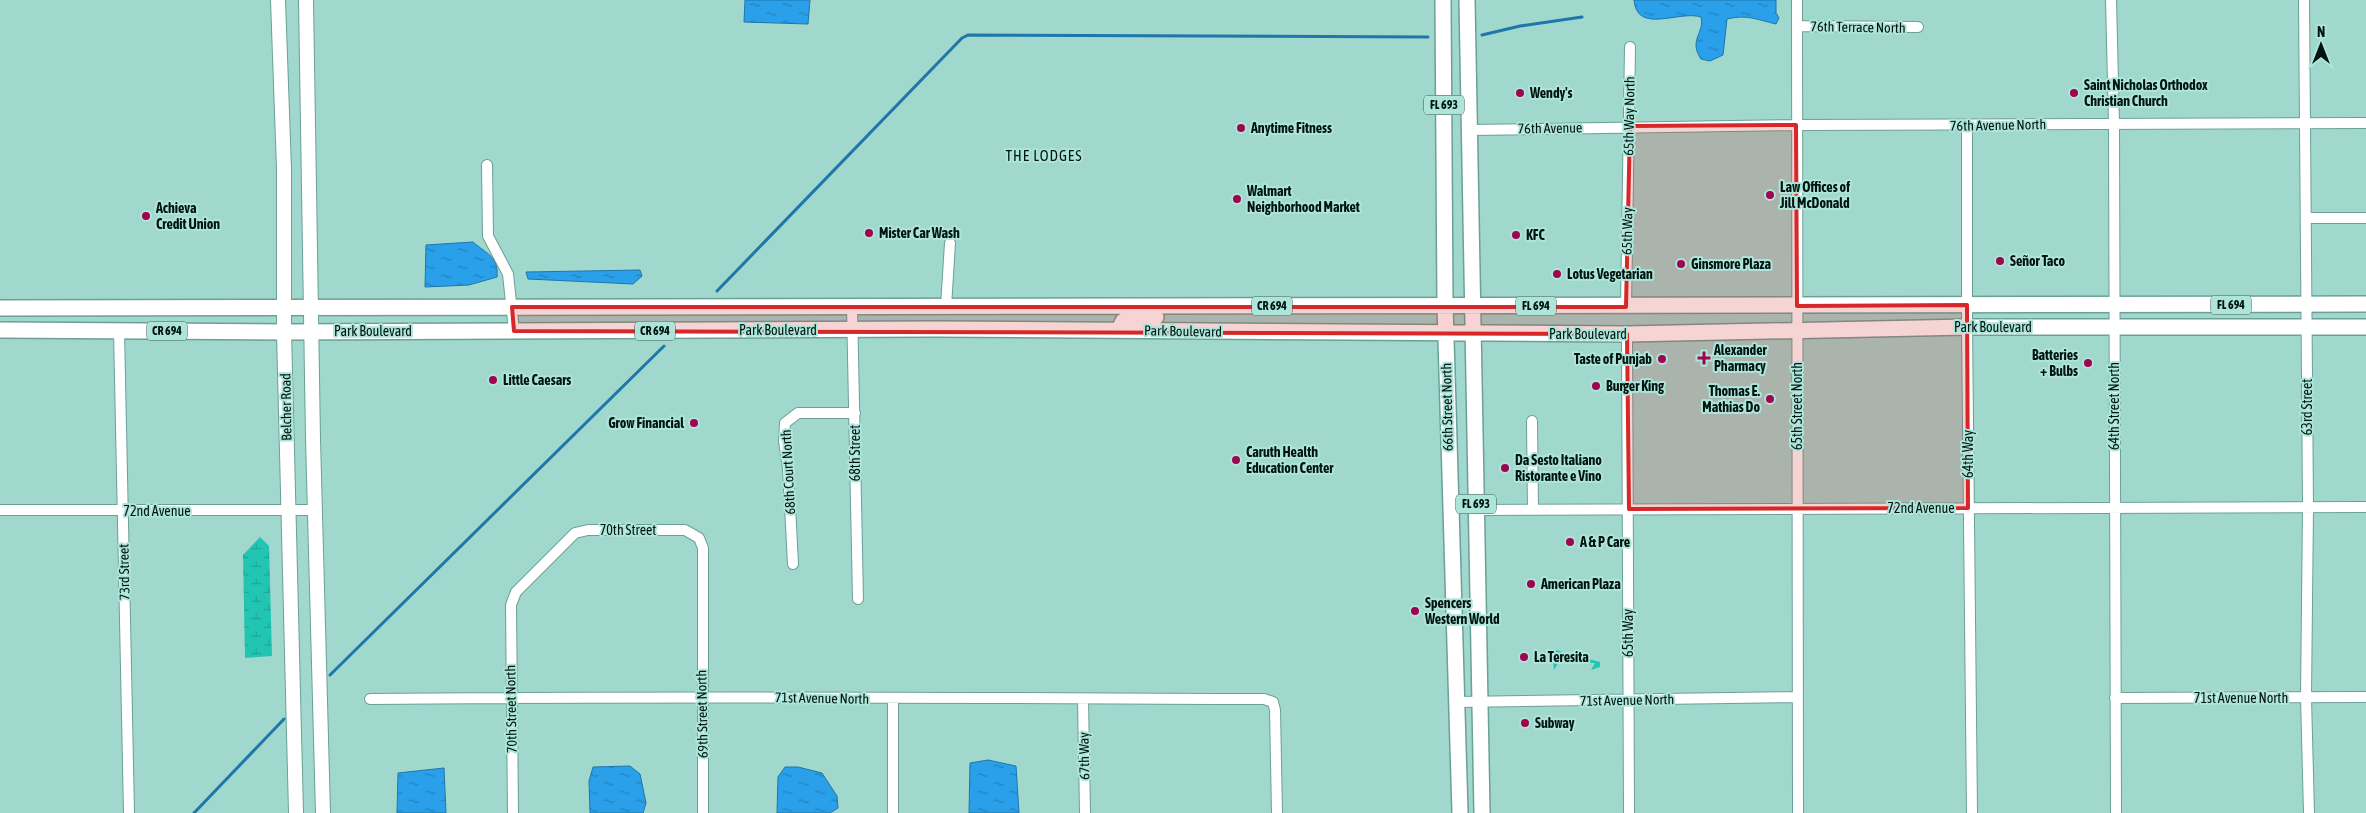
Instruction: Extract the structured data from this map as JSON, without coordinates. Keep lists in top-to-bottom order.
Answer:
{
  "streets": {
    "main road": [
      "FL 693",
      "FL 694",
      "CR 694",
      "Park Boulevard",
      "Belcher Road",
      "66th Street North"
    ],
    "street": [
      "76th Terrace North",
      "65th Way North",
      "76th Avenue North",
      "76th Avenue",
      "65th Way",
      "65th Street North",
      "64th Street North",
      "63rd Street",
      "68th Street",
      "64th Way",
      "68th Court North",
      "72nd Avenue",
      "70th Street",
      "73rd Street",
      "71st Avenue North",
      "70th Street North",
      "69th Street North",
      "67th Way"
    ]
  },
  "crossings": [
    ["76th Terrace North", "65th Street North"],
    ["65th Way North", "76th Avenue North"],
    ["65th Way North", "76th Avenue"],
    ["65th Way North", "65th Way"],
    ["76th Avenue North", "76th Avenue"],
    ["76th Avenue North", "65th Street North"],
    ["76th Avenue North", "64th Street North"],
    ["76th Avenue North", "63rd Street"],
    ["76th Avenue North", "64th Way"],
    ["76th Avenue", "66th Street North"],
    ["65th Way", "Park Boulevard"],
    ["65th Way", "72nd Avenue"],
    ["65th Way", "71st Avenue North"],
    ["Park Boulevard", "65th Street North"],
    ["Park Boulevard", "64th Street North"],
    ["Park Boulevard", "Belcher Road"],
    ["Park Boulevard", "66th Street North"],
    ["Park Boulevard", "63rd Street"],
    ["Park Boulevard", "68th Street"],
    ["Park Boulevard", "64th Way"],
    ["Park Boulevard", "73rd Street"],
    ["65th Street North", "72nd Avenue"],
    ["65th Street North", "71st Avenue North"],
    ["64th Street North", "72nd Avenue"],
    ["64th Street North", "71st Avenue North"],
    ["Belcher Road", "72nd Avenue"],
    ["66th Street North", "72nd Avenue"],
    ["66th Street North", "71st Avenue North"],
    ["63rd Street", "72nd Avenue"],
    ["63rd Street", "71st Avenue North"],
    ["68th Street", "68th Court North"],
    ["64th Way", "72nd Avenue"],
    ["72nd Avenue", "73rd Street"],
    ["70th Street", "70th Street North"],
    ["70th Street", "69th Street North"],
    ["71st Avenue North", "70th Street North"],
    ["71st Avenue North", "69th Street North"],
    ["71st Avenue North", "67th Way"]
  ],
  "districts": ["THE LODGES"],
  "places": {
    "other": [
      "Wendy's",
      "Saint Nicholas Orthodox Christian Church",
      "Anytime Fitness",
      "Law Offices of Jill McDonald",
      "Walmart Neighborhood Market",
      "Achieva Credit Union",
      "Mister Car Wash",
      "KFC",
      "Señor Taco",
      "Ginsmore Plaza",
      "Lotus Vegetarian",
      "Taste of Punjab",
      "Batteries + Bulbs",
      "Little Caesars",
      "Burger King",
      "Thomas E. Mathias Do",
      "Grow Financial",
      "Caruth Health Education Center",
      "Da Sesto Italiano Ristorante e Vino",
      "A & P Care",
      "American Plaza",
      "Spencers Western World",
      "La Teresita",
      "Subway"
    ],
    "health": ["Alexander Pharmacy"]
  },
  "north": "top"
}
